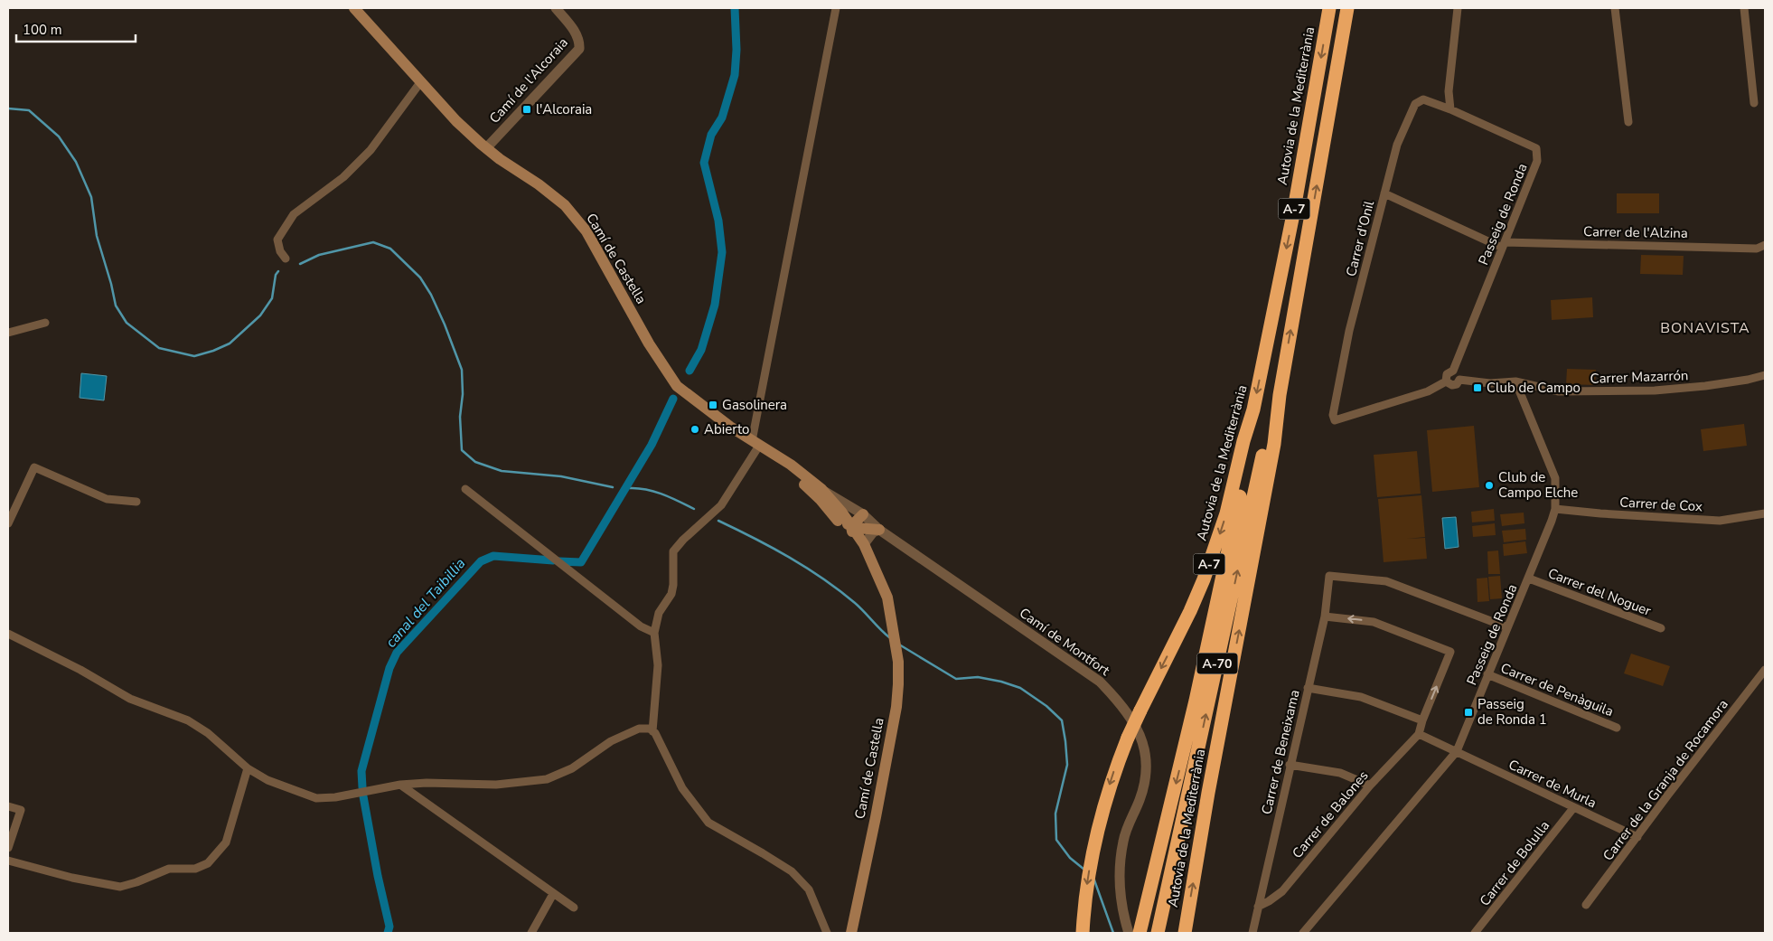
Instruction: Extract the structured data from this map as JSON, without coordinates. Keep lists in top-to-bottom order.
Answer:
{
  "streets": {
    "highway": ["Autovia de la Mediterrània", "A-7", "A-70"],
    "main road": ["Camí de Castella"],
    "street": [
      "Camí de l'Alcoraia",
      "Passeig de Ronda",
      "Carrer de l'Alzina",
      "Carrer d'Onil",
      "Carrer Mazarrón",
      "Carrer de Cox",
      "Carrer del Noguer",
      "Camí de Montfort",
      "Carrer de Penàguila",
      "Carrer de Beneixama",
      "Carrer de la Granja de Rocamora",
      "Carrer de Murla",
      "Carrer de Balones",
      "Carrer de Bolulla"
    ]
  },
  "crossings": [
    ["Camí de l'Alcoraia", "Camí de Castella"],
    ["Autovia de la Mediterrània", "A-70"],
    ["Passeig de Ronda", "Carrer de l'Alzina"],
    ["Passeig de Ronda", "Carrer d'Onil"],
    ["Passeig de Ronda", "Carrer Mazarrón"],
    ["Passeig de Ronda", "Carrer de Cox"],
    ["Passeig de Ronda", "Carrer del Noguer"],
    ["Passeig de Ronda", "Carrer de Penàguila"],
    ["Passeig de Ronda", "Carrer de Beneixama"],
    ["Passeig de Ronda", "Carrer de Murla"],
    ["Carrer de l'Alzina", "Carrer d'Onil"],
    ["Camí de Castella", "Camí de Montfort"],
    ["Camí de Montfort", "A-70"],
    ["Carrer de Beneixama", "Carrer de Balones"],
    ["Carrer de la Granja de Rocamora", "Carrer de Murla"],
    ["Carrer de Murla", "Carrer de Bolulla"]
  ],
  "districts": ["BONAVISTA"],
  "water": ["canal del Taibillia"],
  "places": {
    "transit": [
      "l'Alcoraia",
      "Club de Campo",
      "Gasolinera",
      "Passeig de Ronda 1"
    ],
    "other": ["Abierto", "Club de Campo Elche"]
  },
  "scale_bar": "100 m"
}
